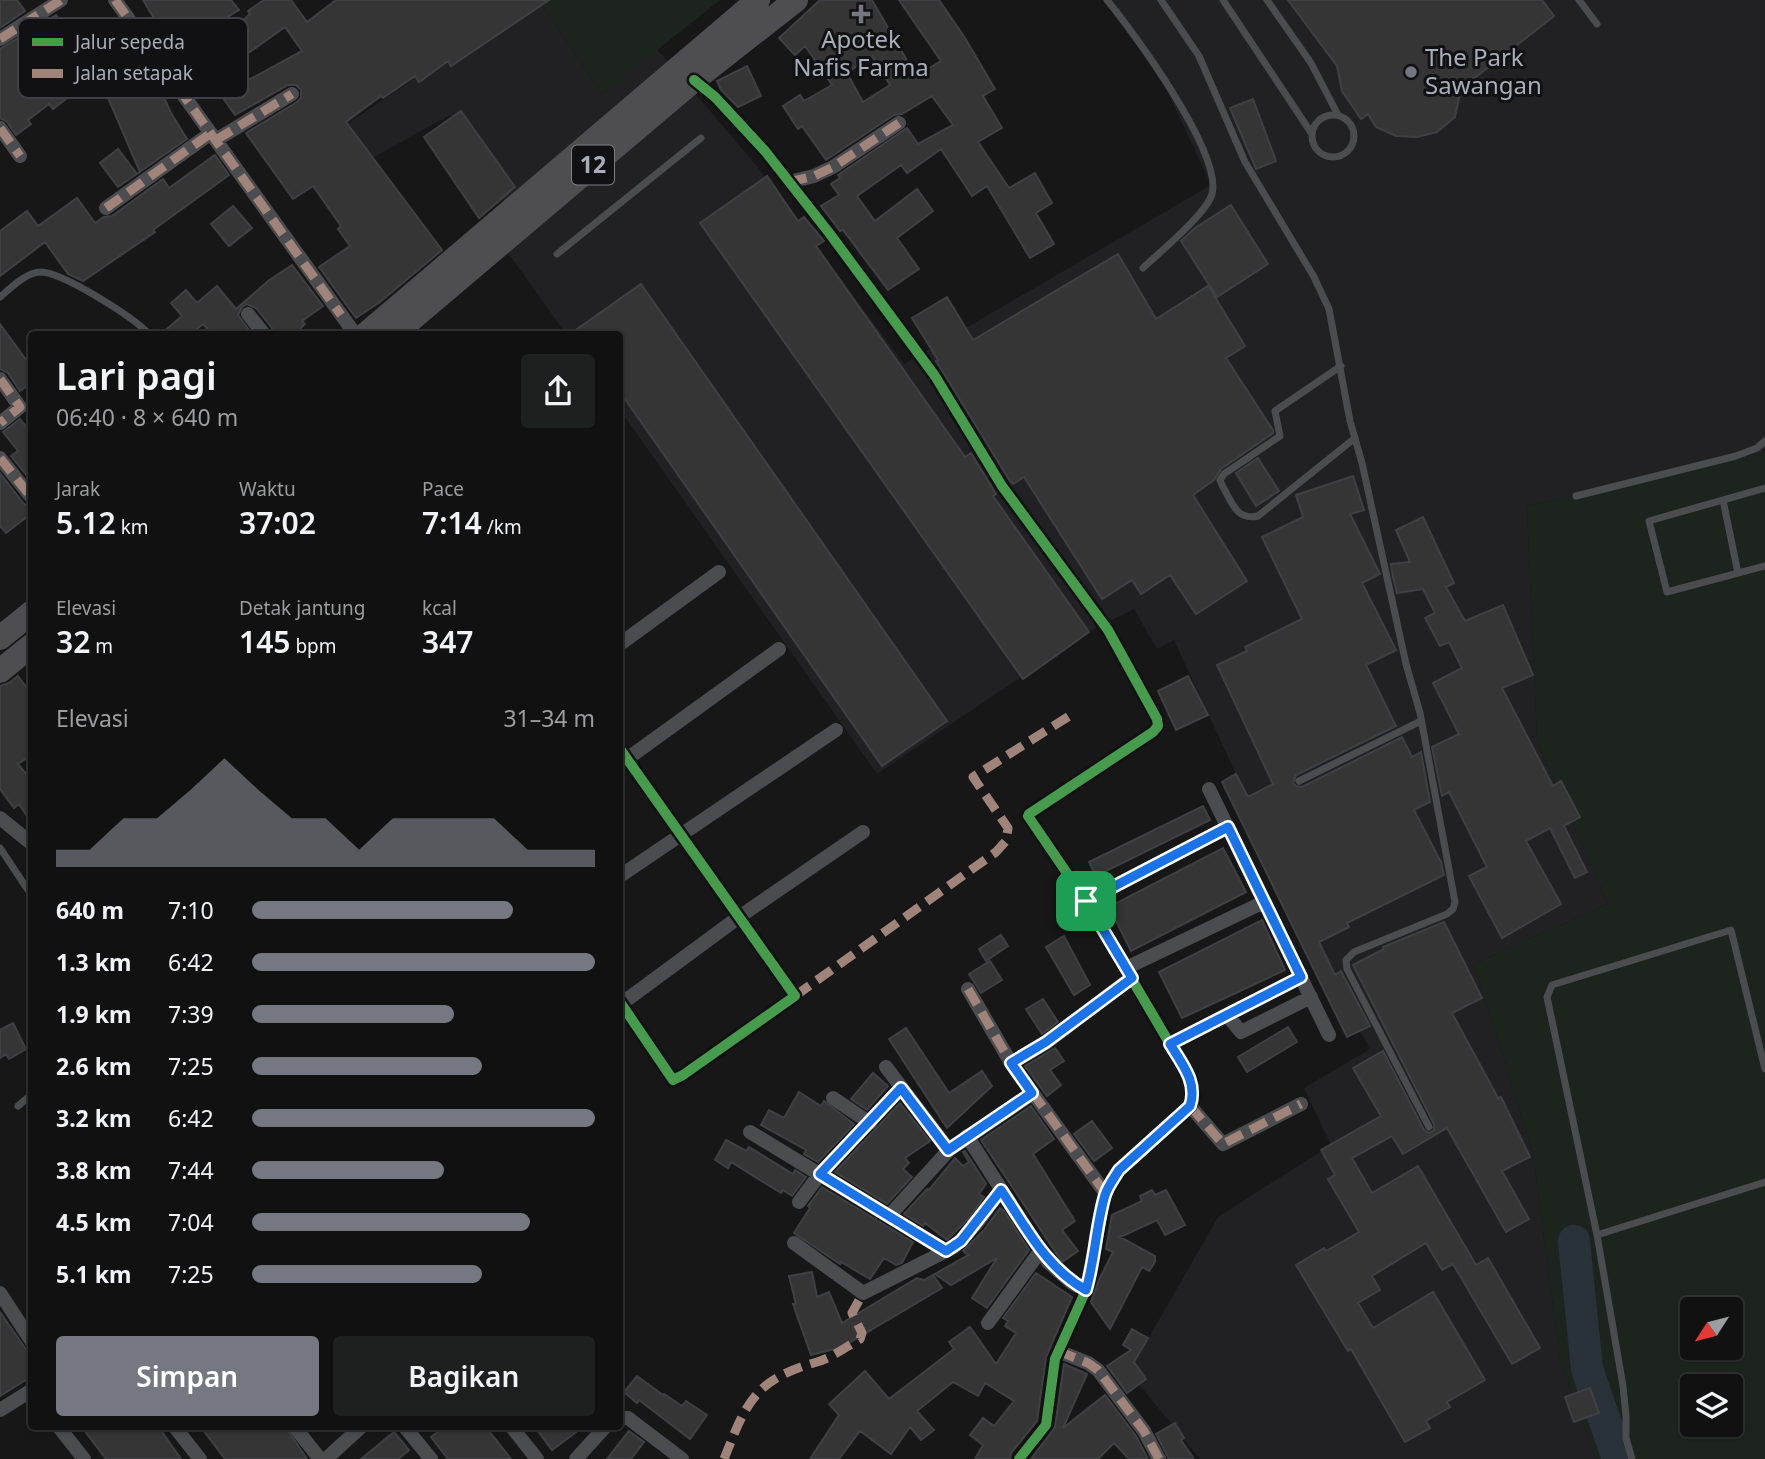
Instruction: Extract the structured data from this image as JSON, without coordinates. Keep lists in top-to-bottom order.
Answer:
{
  "streets": {
    "highway": ["12"]
  },
  "places": {
    "health": ["Apotek Nafis Farma"],
    "other": ["The Park Sawangan"]
  },
  "legend": ["Jalur sepeda", "Jalan setapak"],
  "north": "bottom left",
  "page": {
    "heading": ["Lari pagi", "06:40 · 8 × 640 m"],
    "stats": [
      ["Jarak", "5.12 km"],
      ["Waktu", "37:02"],
      ["Pace", "7:14 /km"],
      ["Elevasi", "32 m"],
      ["Detak jantung", "145 bpm"],
      ["kcal", "347"]
    ],
    "chart": ["Elevasi", "31–34 m"],
    "list": [
      {
        "name": "640 m",
        "note": "7:10"
      },
      {
        "name": "1.3 km",
        "note": "6:42"
      },
      {
        "name": "1.9 km",
        "note": "7:39"
      },
      {
        "name": "2.6 km",
        "note": "7:25"
      },
      {
        "name": "3.2 km",
        "note": "6:42"
      },
      {
        "name": "3.8 km",
        "note": "7:44"
      },
      {
        "name": "4.5 km",
        "note": "7:04"
      },
      {
        "name": "5.1 km",
        "note": "7:25"
      }
    ],
    "buttons": ["Simpan", "Bagikan"]
  }
}
